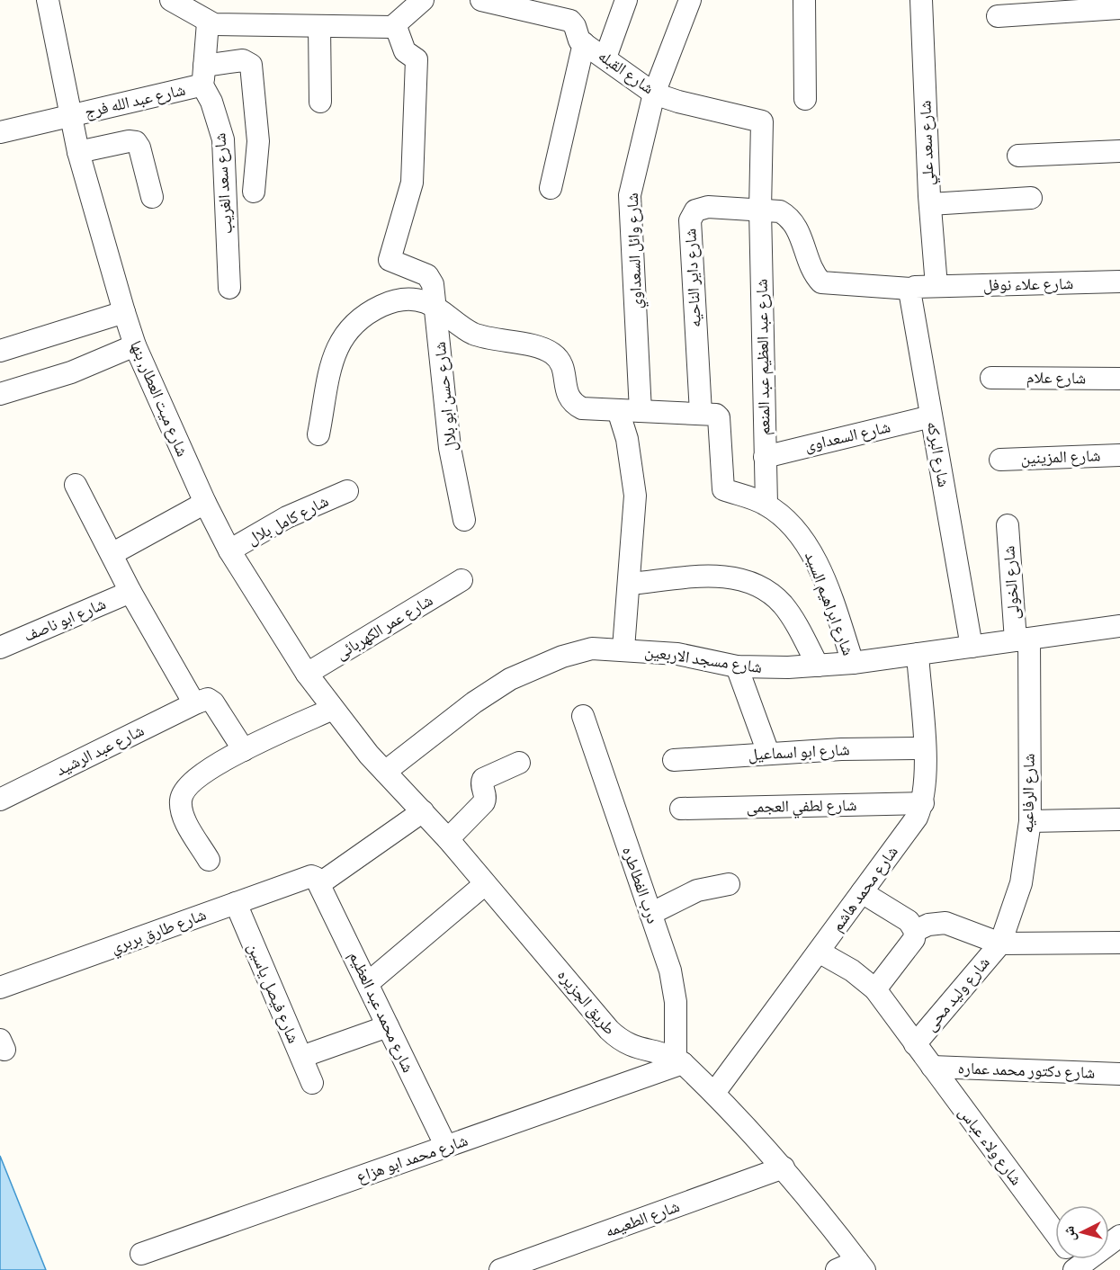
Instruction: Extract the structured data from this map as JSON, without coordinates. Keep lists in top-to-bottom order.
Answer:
{
  "streets": {
    "street": [
      "شارع القبله",
      "شارع عبد الله فرج",
      "شارع سعد علي",
      "شارع سعد الغريب",
      "شارع وائل السعداوي",
      "شارع داير الناحيه",
      "شارع علاء نوفل",
      "شارع عبد العظيم عبد المنعم",
      "شارع علام",
      "شارع حسن ابو بلال",
      "شارع ميت العطار, بنها",
      "شارع السعداوى",
      "شارع البركه",
      "شارع المزينين",
      "شارع كامل بلال",
      "شارع الخولى",
      "شارع ابراهيم السيد",
      "شارع ابو ناصف",
      "شارع عمر الكهربائى",
      "شارع مسجد الاربعين",
      "شارع عبد الرشيد",
      "شارع ابو اسماعيل",
      "شارع الرفاعيه",
      "شارع لطفي العجمى",
      "درب الفطاطره",
      "شارع محمد هاشم",
      "شارع طارق بربري",
      "شارع فيصل ياسين",
      "شارع وليد محى",
      "طريق الجزيره",
      "شارع محمد عبد العظيم",
      "شارع دكتور محمد عماره",
      "شارع ولاء عباس",
      "شارع محمد ابو هزاع",
      "شارع الطعيمه"
    ]
  },
  "crossings": [
    ["شارع القبله", "شارع وائل السعداوي"],
    ["شارع القبله", "شارع داير الناحيه"],
    ["شارع القبله", "شارع عبد العظيم عبد المنعم"],
    ["شارع عبد الله فرج", "شارع سعد الغريب"],
    ["شارع عبد الله فرج", "شارع ميت العطار, بنها"],
    ["شارع سعد علي", "شارع علاء نوفل"],
    ["شارع داير الناحيه", "شارع عبد العظيم عبد المنعم"],
    ["شارع داير الناحيه", "شارع ابراهيم السيد"],
    ["شارع عبد العظيم عبد المنعم", "شارع السعداوى"],
    ["شارع عبد العظيم عبد المنعم", "شارع ابراهيم السيد"],
    ["شارع ميت العطار, بنها", "شارع كامل بلال"],
    ["شارع ميت العطار, بنها", "شارع عمر الكهربائى"],
    ["شارع ميت العطار, بنها", "طريق الجزيره"],
    ["شارع السعداوى", "شارع البركه"],
    ["شارع البركه", "شارع مسجد الاربعين"],
    ["شارع الخولى", "شارع مسجد الاربعين"],
    ["شارع الخولى", "شارع الرفاعيه"],
    ["شارع ابراهيم السيد", "شارع مسجد الاربعين"],
    ["شارع مسجد الاربعين", "شارع الرفاعيه"],
    ["شارع مسجد الاربعين", "شارع محمد هاشم"],
    ["شارع مسجد الاربعين", "طريق الجزيره"],
    ["شارع ابو اسماعيل", "شارع محمد هاشم"],
    ["شارع الرفاعيه", "شارع وليد محى"],
    ["شارع لطفي العجمى", "شارع محمد هاشم"],
    ["درب الفطاطره", "طريق الجزيره"],
    ["درب الفطاطره", "شارع محمد ابو هزاع"],
    ["شارع محمد هاشم", "طريق الجزيره"],
    ["شارع محمد هاشم", "شارع ولاء عباس"],
    ["شارع طارق بربري", "شارع فيصل ياسين"],
    ["شارع طارق بربري", "شارع محمد عبد العظيم"],
    ["شارع وليد محى", "شارع ولاء عباس"],
    ["طريق الجزيره", "شارع محمد ابو هزاع"],
    ["طريق الجزيره", "شارع الطعيمه"],
    ["شارع محمد عبد العظيم", "شارع محمد ابو هزاع"],
    ["شارع دكتور محمد عماره", "شارع ولاء عباس"]
  ],
  "north": "left"
}
